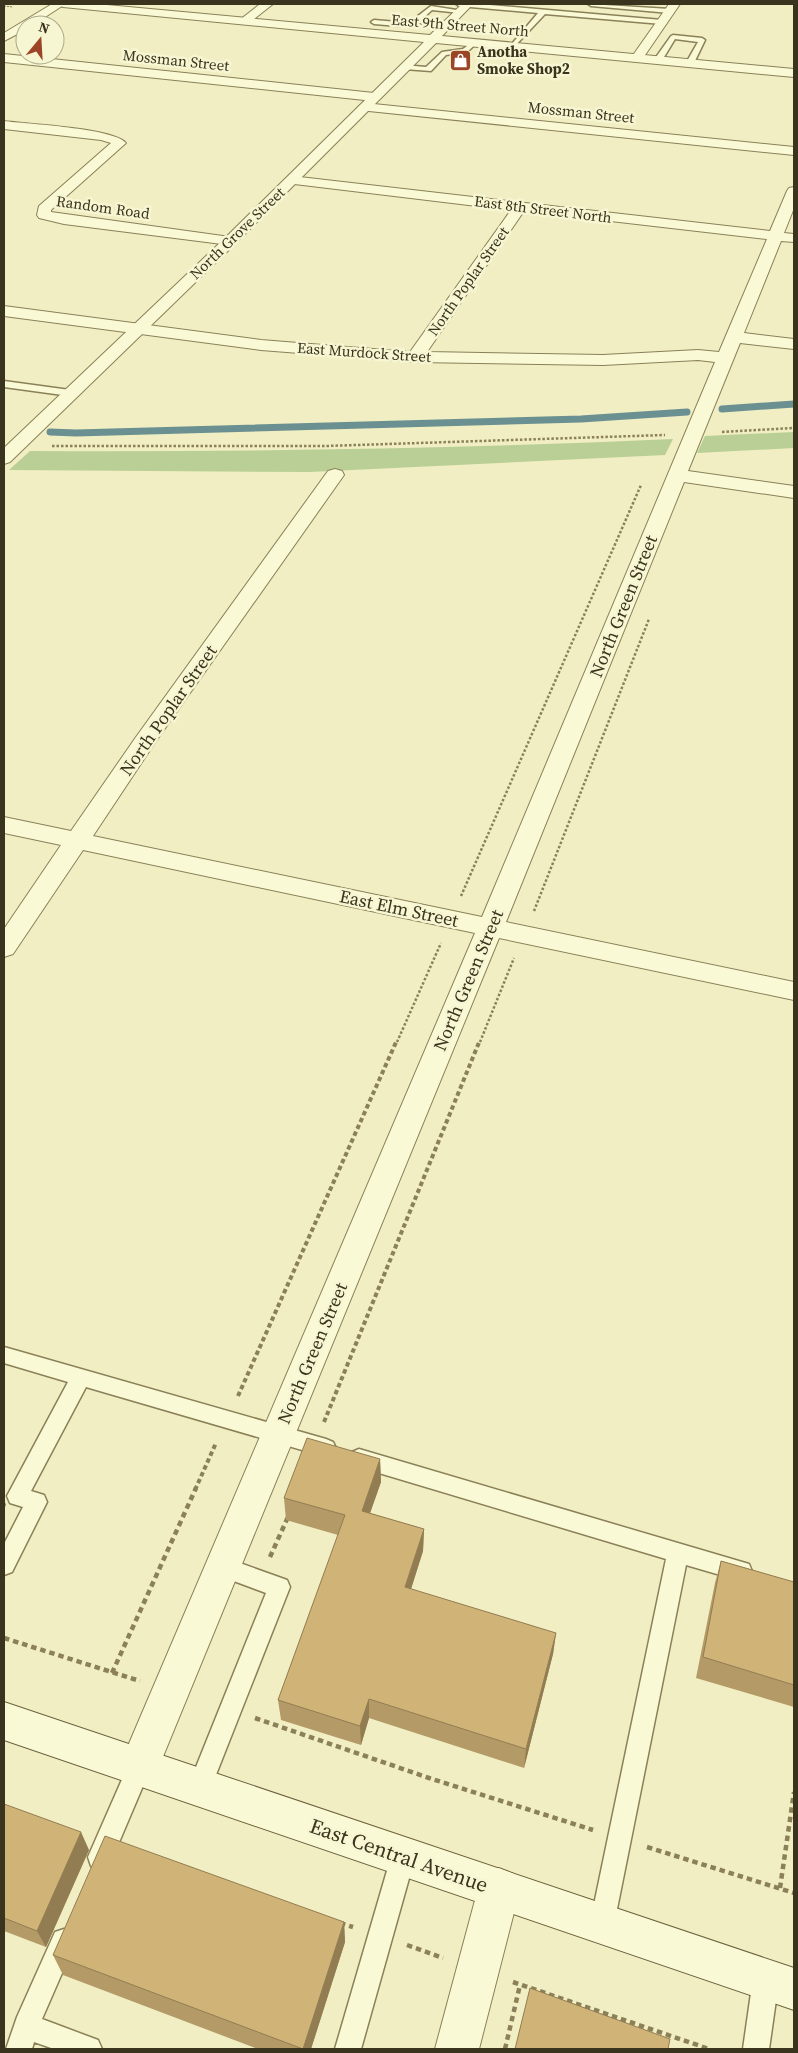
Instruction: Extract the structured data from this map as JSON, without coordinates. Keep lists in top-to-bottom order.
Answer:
{
  "streets": {
    "street": [
      "East 9th Street North",
      "Mossman Street",
      "Random Road",
      "East 8th Street North",
      "North Grove Street",
      "North Poplar Street",
      "East Murdock Street",
      "North Green Street",
      "East Elm Street",
      "East Central Avenue"
    ]
  },
  "crossings": [
    ["East 9th Street North", "North Grove Street"],
    ["Mossman Street", "North Grove Street"],
    ["Random Road", "North Grove Street"],
    ["East 8th Street North", "North Grove Street"],
    ["East 8th Street North", "North Poplar Street"],
    ["East 8th Street North", "North Green Street"],
    ["North Grove Street", "East Murdock Street"],
    ["North Poplar Street", "East Murdock Street"],
    ["North Poplar Street", "East Elm Street"],
    ["East Murdock Street", "North Green Street"],
    ["North Green Street", "East Elm Street"],
    ["North Green Street", "East Central Avenue"]
  ],
  "places": {
    "shop": ["Anotha Smoke Shop2"]
  },
  "north": "top"
}
